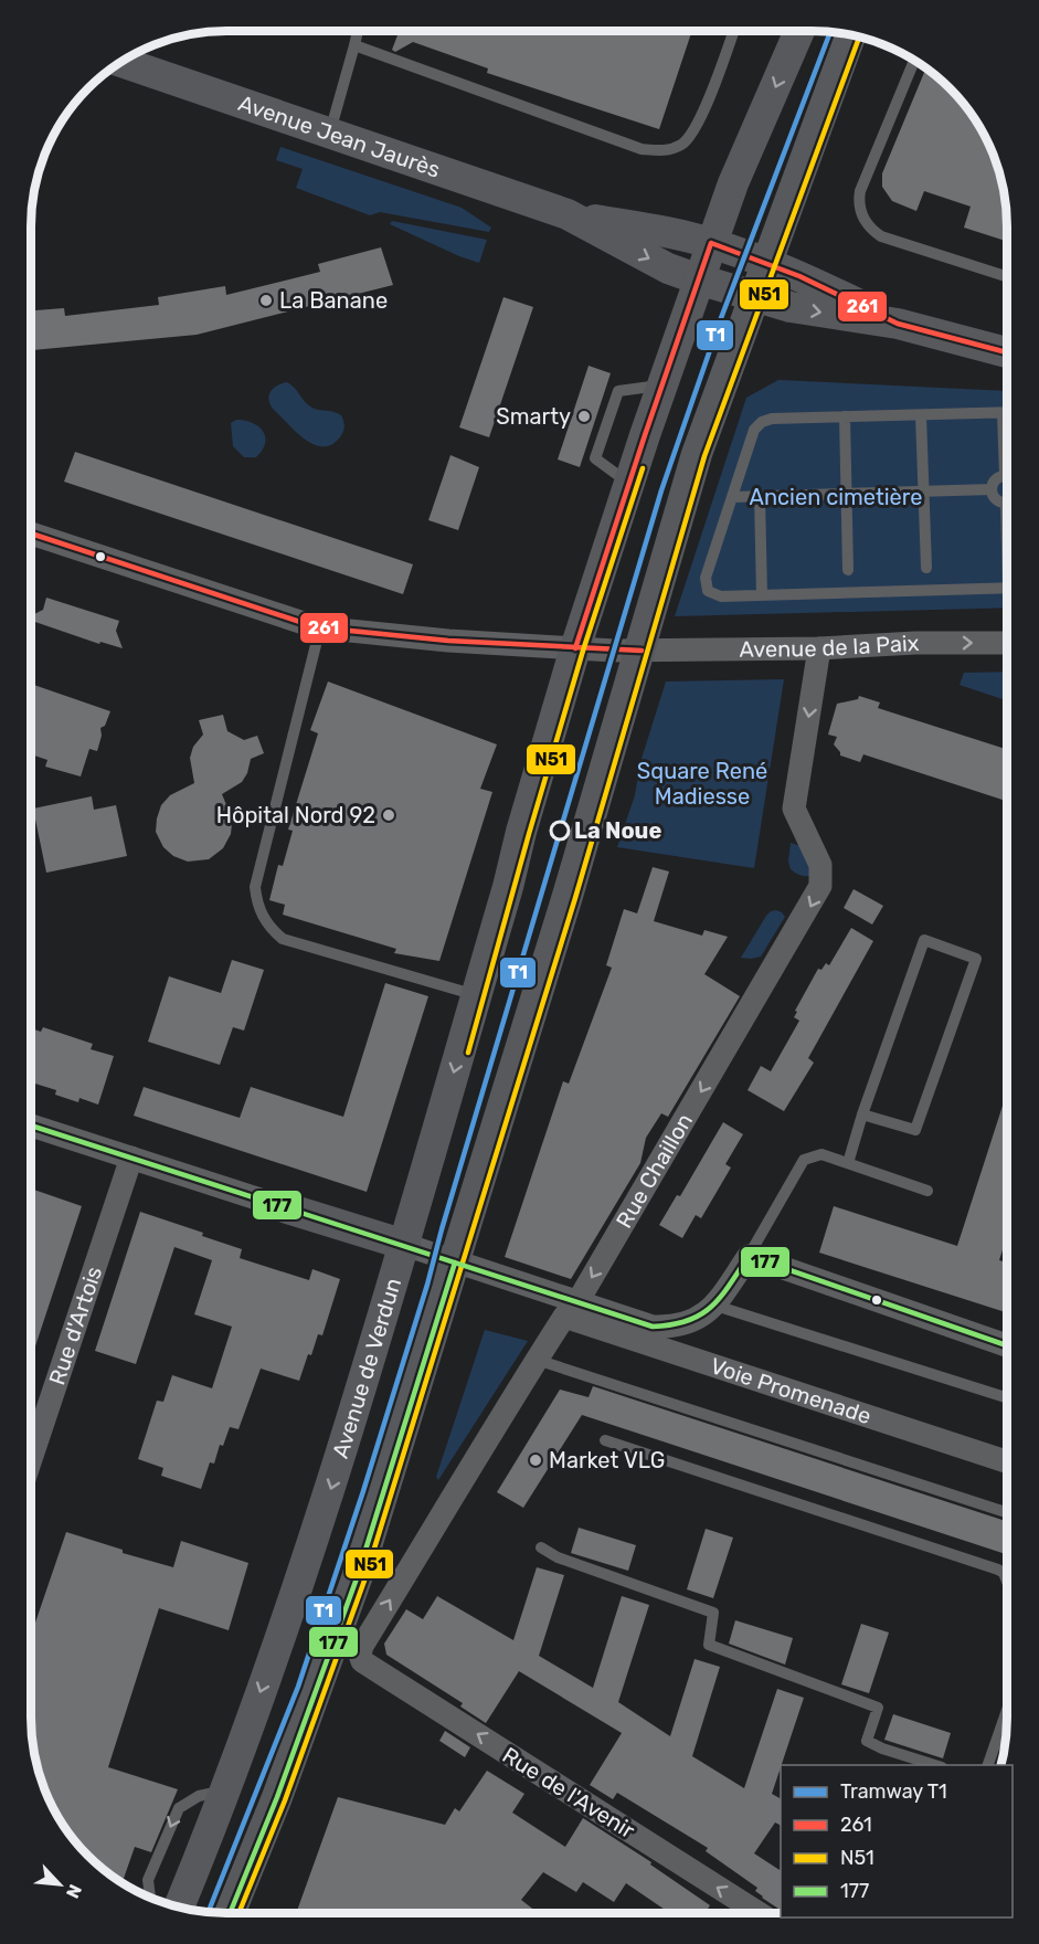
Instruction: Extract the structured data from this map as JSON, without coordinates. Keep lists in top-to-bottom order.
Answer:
{
  "streets": {
    "main road": ["Avenue Jean Jaurès", "Avenue de Verdun", "Voie Promenade"],
    "street": [
      "Avenue de la Paix",
      "Rue Chaillon",
      "Rue d'Artois",
      "Rue de l'Avenir"
    ]
  },
  "crossings": [
    ["Avenue Jean Jaurès", "Avenue de Verdun"],
    ["Avenue de la Paix", "Rue Chaillon"],
    ["Avenue de la Paix", "Avenue de Verdun"],
    ["Rue Chaillon", "Voie Promenade"],
    ["Rue Chaillon", "Rue de l'Avenir"],
    ["Rue d'Artois", "Voie Promenade"],
    ["Avenue de Verdun", "Voie Promenade"]
  ],
  "one_way": ["Rue de l'Avenir"],
  "parks": ["Ancien cimetière", "Square René Madiesse"],
  "places": [
    "La Banane",
    "Smarty",
    "Hôpital Nord 92",
    "La Noue",
    "Market VLG"
  ],
  "lines": [
    "tram line T1",
    "transit line N51",
    "transit line 261",
    "transit line 177"
  ],
  "legend": [
    "Tramway T1",
    "261",
    "N51",
    "177"
  ],
  "north": "bottom right"
}
